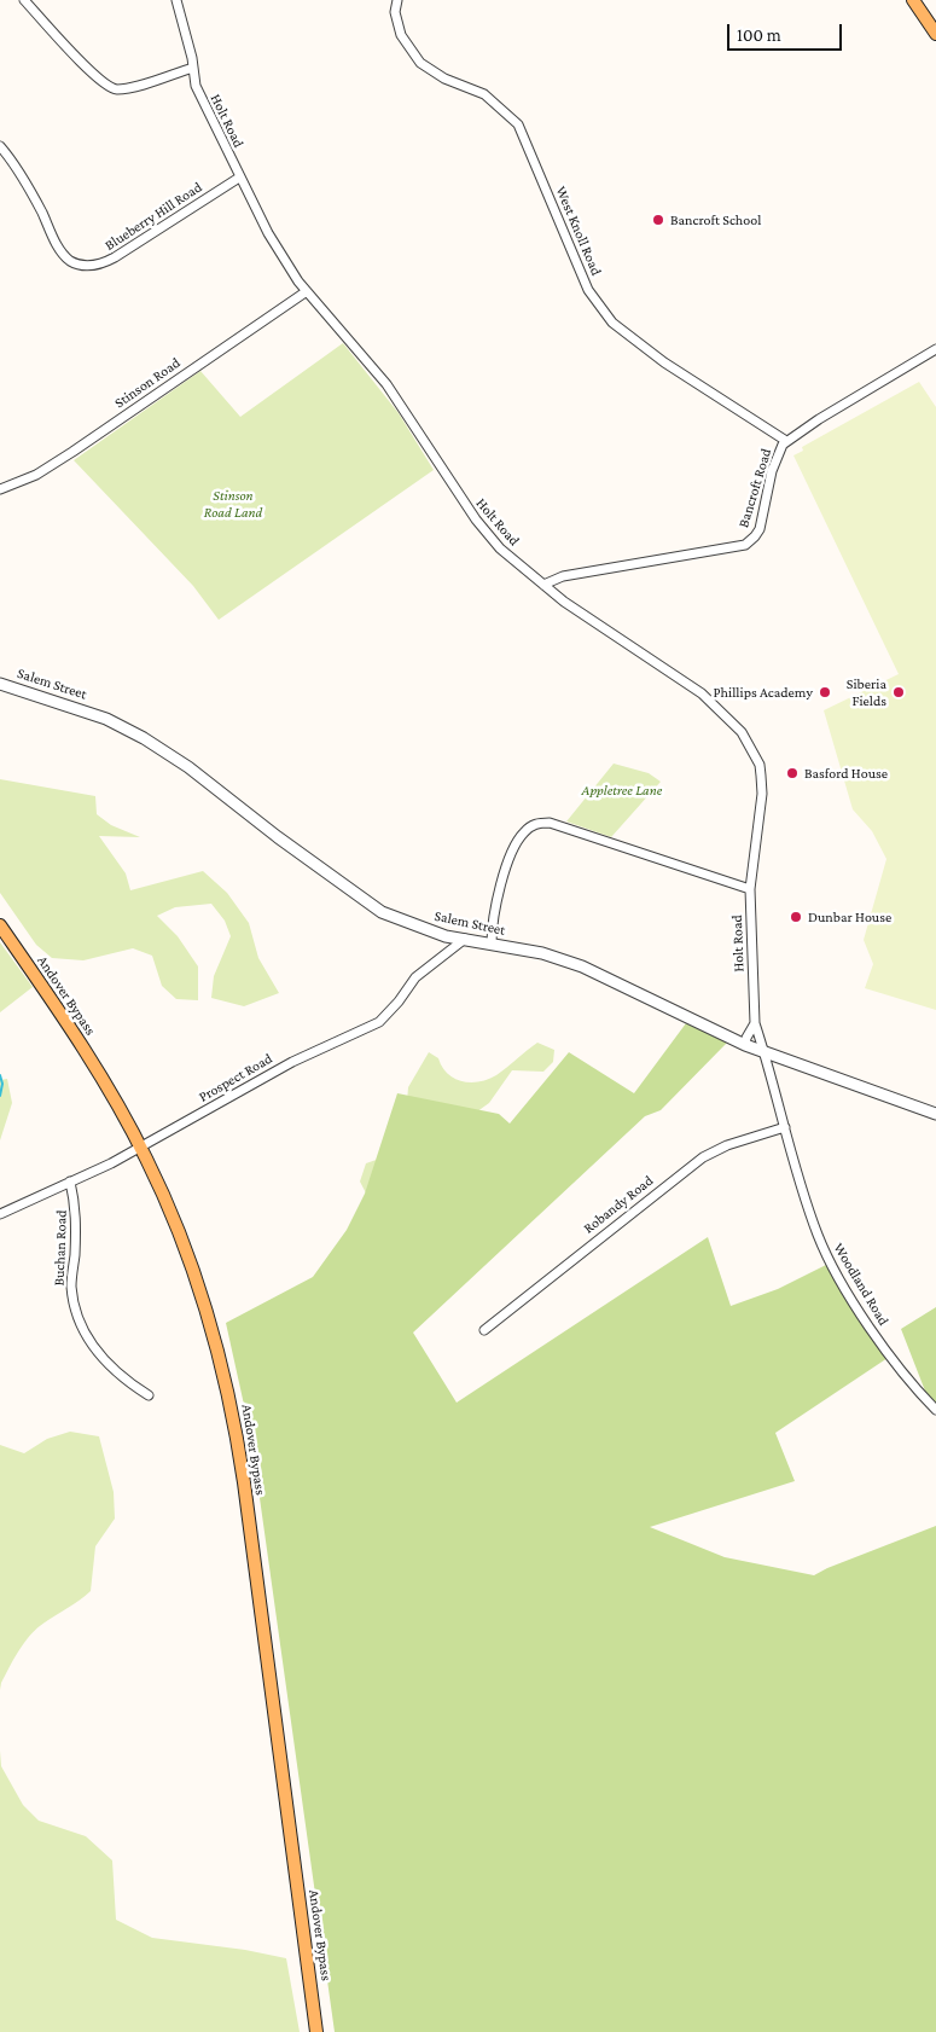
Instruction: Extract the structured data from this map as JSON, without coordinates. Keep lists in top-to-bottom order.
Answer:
{
  "streets": {
    "main road": ["Andover Bypass"],
    "street": [
      "Holt Road",
      "Blueberry Hill Road",
      "West Knoll Road",
      "Stinson Road",
      "Bancroft Road",
      "Salem Street",
      "Prospect Road",
      "Robandy Road",
      "Buchan Road",
      "Woodland Road"
    ]
  },
  "crossings": [
    ["Holt Road", "Blueberry Hill Road"],
    ["Holt Road", "Stinson Road"],
    ["Holt Road", "Bancroft Road"],
    ["Holt Road", "Salem Street"],
    ["Holt Road", "Woodland Road"],
    ["West Knoll Road", "Bancroft Road"],
    ["Salem Street", "Prospect Road"],
    ["Salem Street", "Woodland Road"],
    ["Andover Bypass", "Prospect Road"],
    ["Prospect Road", "Buchan Road"],
    ["Robandy Road", "Woodland Road"]
  ],
  "parks": ["Stinson Road Land", "Appletree Lane"],
  "places": [
    "Bancroft School",
    "Phillips Academy",
    "Siberia Fields",
    "Basford House",
    "Dunbar House"
  ],
  "scale_bar": "100 m"
}
